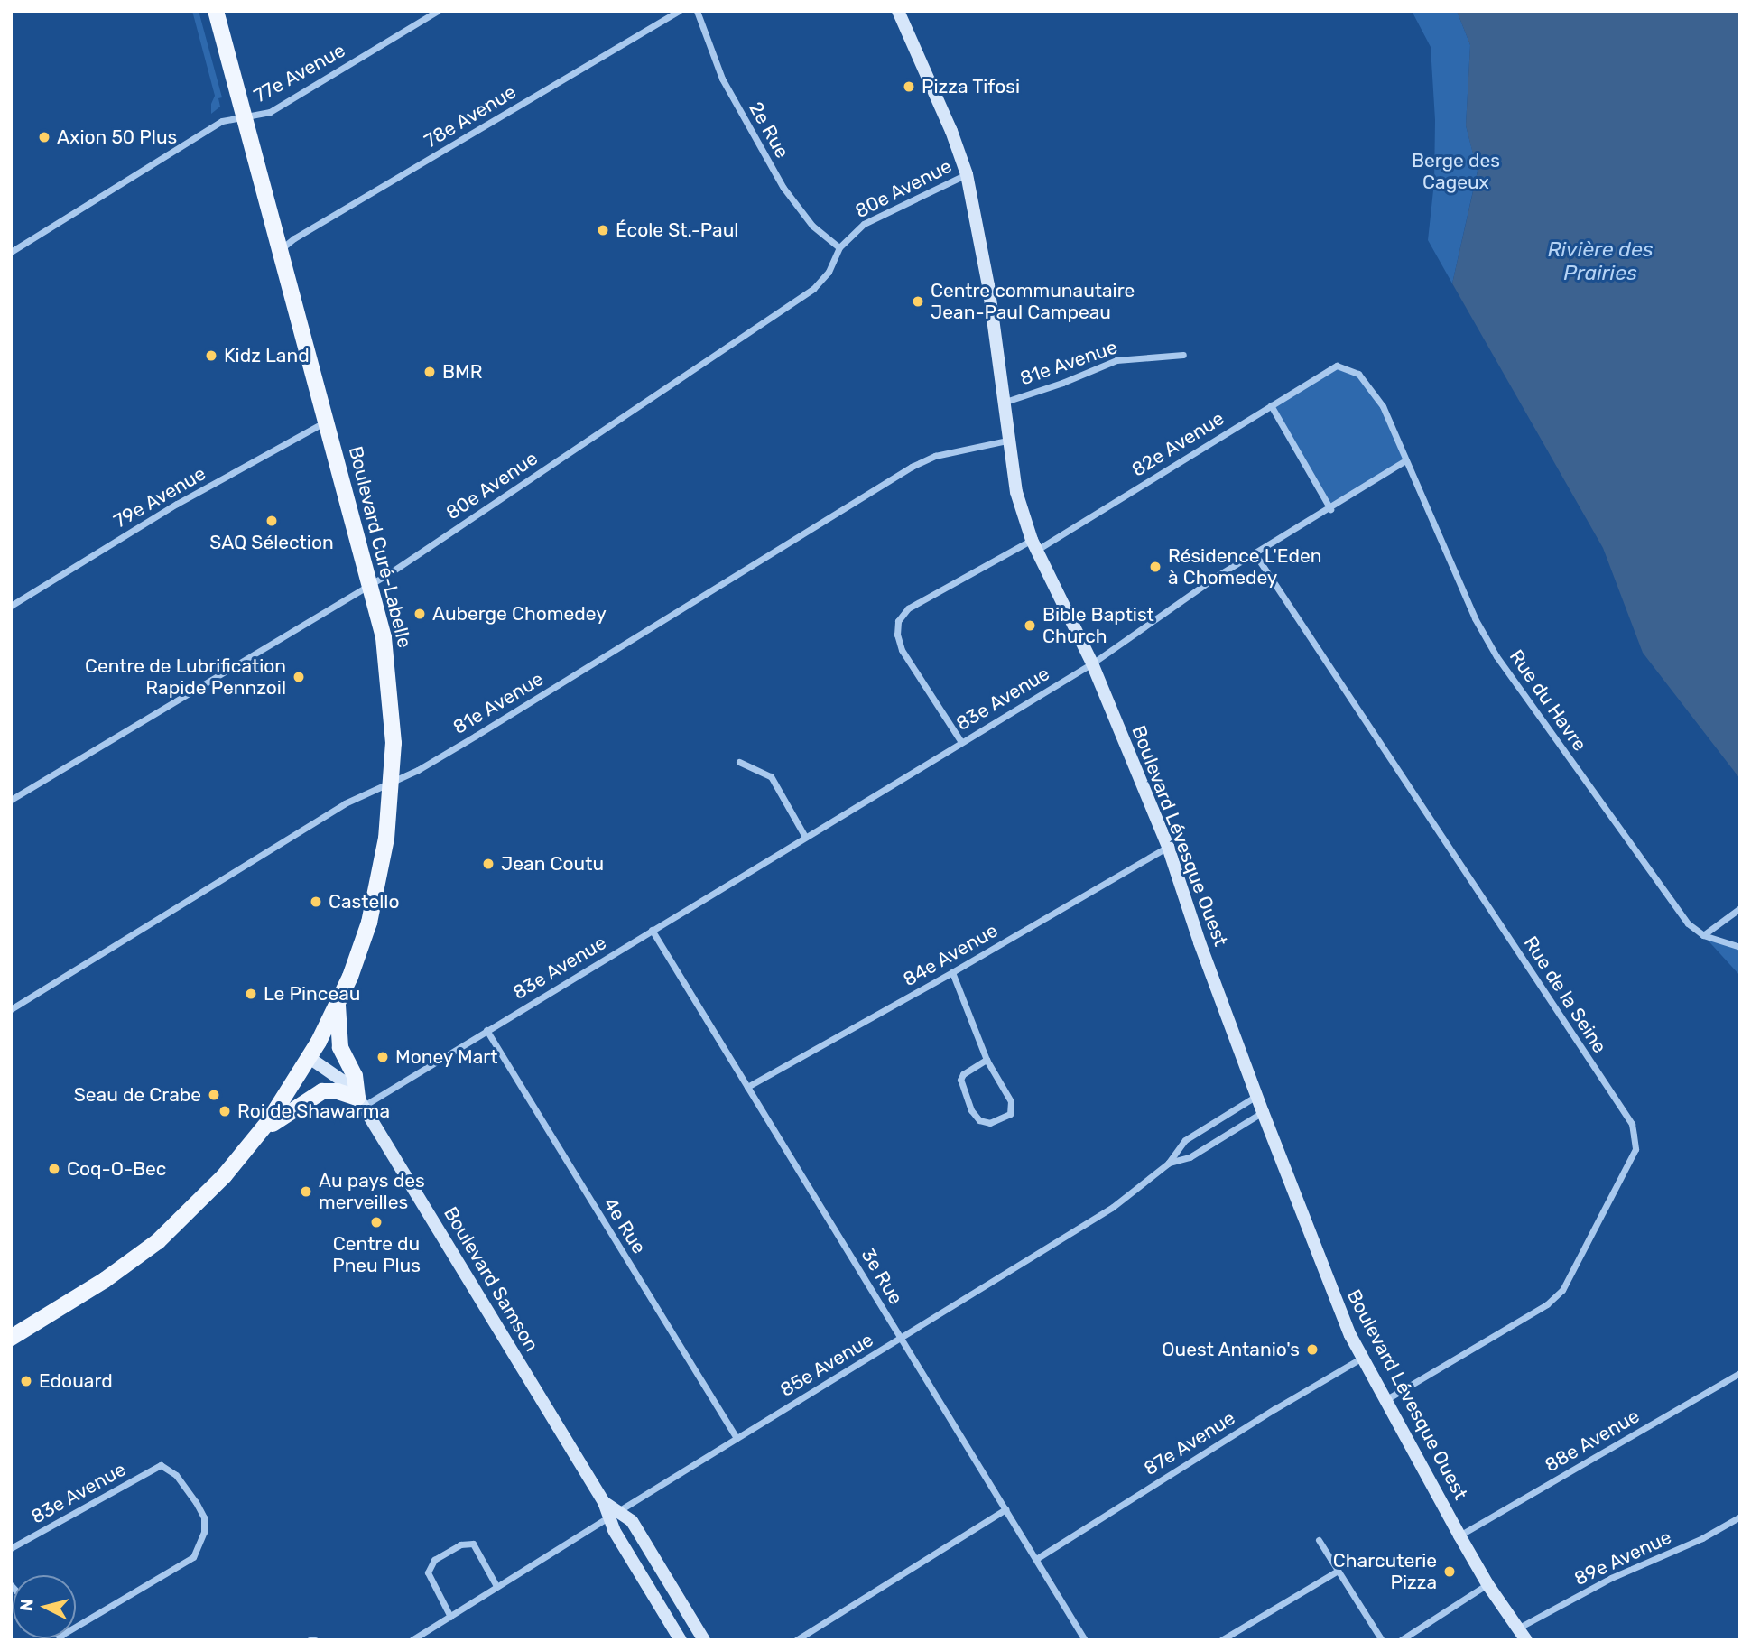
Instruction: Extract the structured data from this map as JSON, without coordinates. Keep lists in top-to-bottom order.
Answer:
{
  "streets": {
    "main road": ["Boulevard Curé-Labelle"],
    "street": [
      "77e Avenue",
      "78e Avenue",
      "2e Rue",
      "80e Avenue",
      "81e Avenue",
      "82e Avenue",
      "79e Avenue",
      "83e Avenue",
      "Rue du Havre",
      "Boulevard Lévesque Ouest",
      "84e Avenue",
      "Rue de la Seine",
      "4e Rue",
      "3e Rue",
      "Boulevard Samson",
      "85e Avenue",
      "88e Avenue",
      "87e Avenue",
      "89e Avenue"
    ]
  },
  "crossings": [
    ["77e Avenue", "Boulevard Curé-Labelle"],
    ["78e Avenue", "Boulevard Curé-Labelle"],
    ["2e Rue", "80e Avenue"],
    ["80e Avenue", "Boulevard Curé-Labelle"],
    ["80e Avenue", "Boulevard Lévesque Ouest"],
    ["81e Avenue", "Boulevard Curé-Labelle"],
    ["81e Avenue", "Boulevard Lévesque Ouest"],
    ["82e Avenue", "83e Avenue"],
    ["82e Avenue", "Rue du Havre"],
    ["82e Avenue", "Boulevard Lévesque Ouest"],
    ["79e Avenue", "Boulevard Curé-Labelle"],
    ["Boulevard Curé-Labelle", "Boulevard Samson"],
    ["83e Avenue", "Rue du Havre"],
    ["83e Avenue", "Boulevard Lévesque Ouest"],
    ["83e Avenue", "Rue de la Seine"],
    ["83e Avenue", "4e Rue"],
    ["83e Avenue", "3e Rue"],
    ["83e Avenue", "Boulevard Samson"],
    ["Boulevard Lévesque Ouest", "84e Avenue"],
    ["Boulevard Lévesque Ouest", "Rue de la Seine"],
    ["Boulevard Lévesque Ouest", "85e Avenue"],
    ["Boulevard Lévesque Ouest", "88e Avenue"],
    ["Boulevard Lévesque Ouest", "87e Avenue"],
    ["Boulevard Lévesque Ouest", "89e Avenue"],
    ["84e Avenue", "3e Rue"],
    ["4e Rue", "85e Avenue"],
    ["3e Rue", "85e Avenue"],
    ["3e Rue", "87e Avenue"],
    ["Boulevard Samson", "85e Avenue"]
  ],
  "water": ["Rivière des Prairies"],
  "parks": ["Berge des Cageux"],
  "places": [
    "Pizza Tifosi",
    "Axion 50 Plus",
    "École St.-Paul",
    "Centre communautaire Jean-Paul Campeau",
    "Kidz Land",
    "BMR",
    "SAQ Sélection",
    "Résidence L'Eden à Chomedey",
    "Auberge Chomedey",
    "Bible Baptist Church",
    "Centre de Lubrification Rapide Pennzoil",
    "Jean Coutu",
    "Castello",
    "Le Pinceau",
    "Money Mart",
    "Seau de Crabe",
    "Roi de Shawarma",
    "Coq-O-Bec",
    "Au pays des merveilles",
    "Centre du Pneu Plus",
    "Ouest Antanio's",
    "Edouard",
    "Charcuterie Pizza"
  ],
  "north": "left"
}
